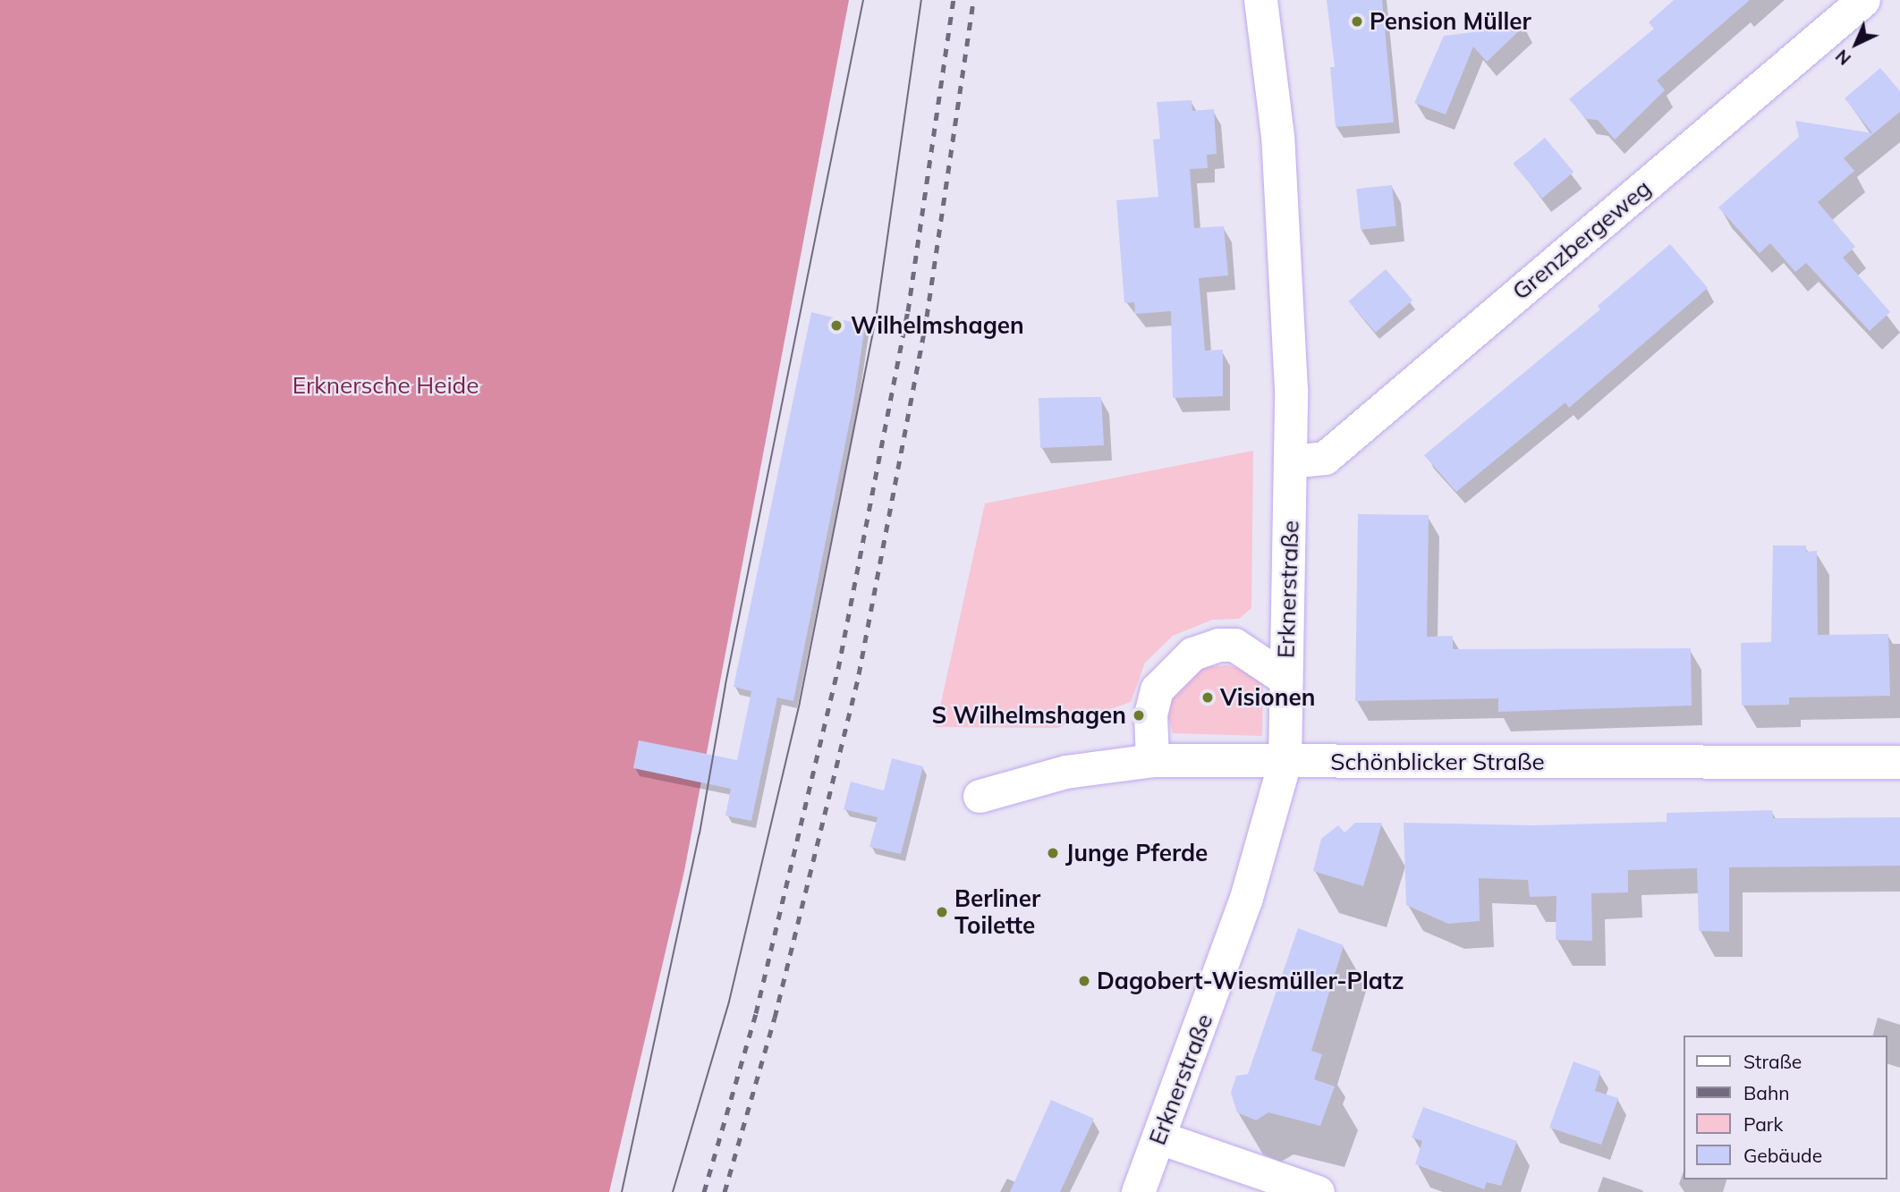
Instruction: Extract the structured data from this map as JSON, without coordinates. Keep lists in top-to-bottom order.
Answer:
{
  "streets": {
    "street": ["Grenzbergeweg", "Erknerstraße", "Schönblicker Straße"]
  },
  "crossings": [
    ["Grenzbergeweg", "Erknerstraße"],
    ["Erknerstraße", "Schönblicker Straße"]
  ],
  "parks": ["Erknersche Heide"],
  "places": [
    "Pension Müller",
    "Wilhelmshagen",
    "Visionen",
    "S Wilhelmshagen",
    "Junge Pferde",
    "Berliner Toilette",
    "Dagobert-Wiesmüller-Platz"
  ],
  "legend": [
    "Straße",
    "Bahn",
    "Park",
    "Gebäude"
  ],
  "north": "bottom left"
}
